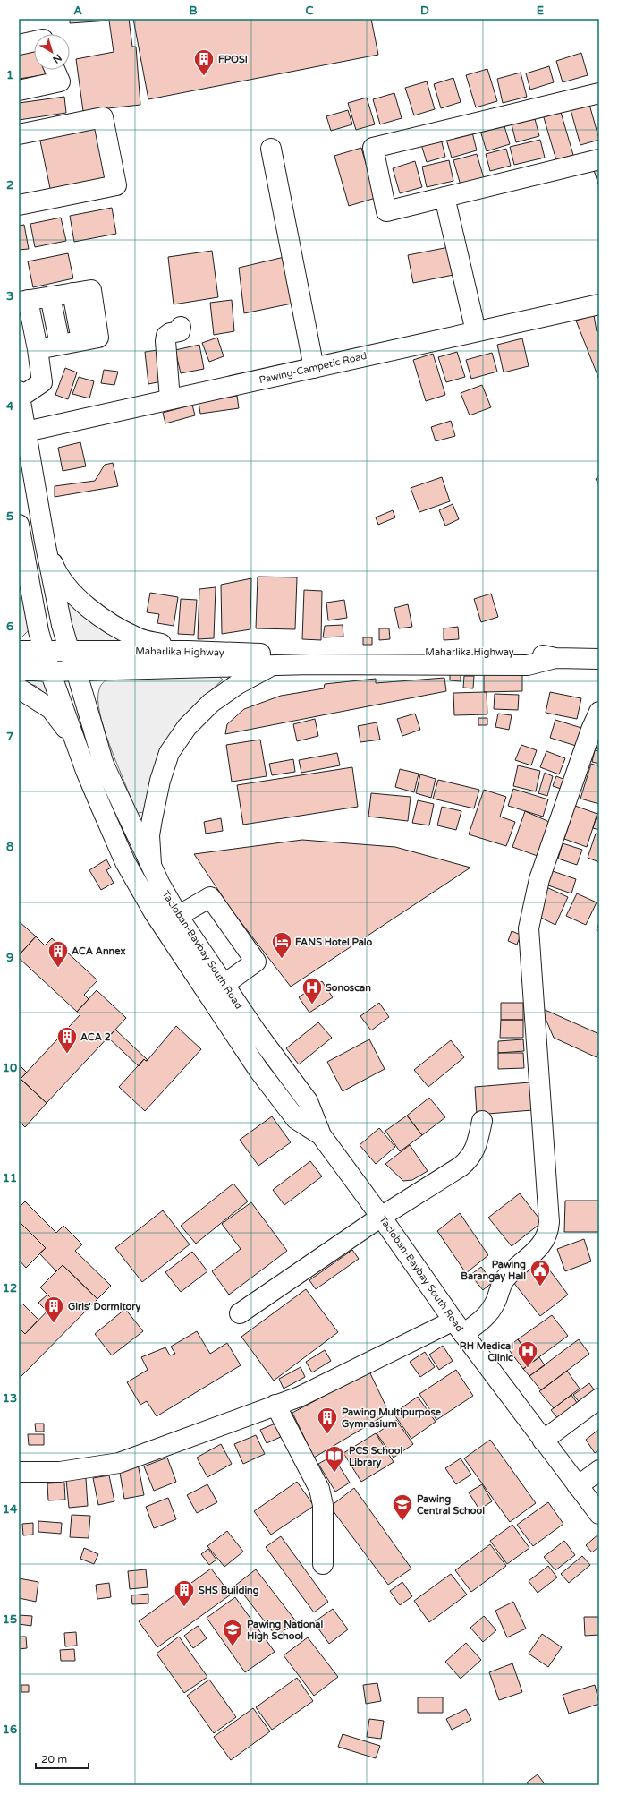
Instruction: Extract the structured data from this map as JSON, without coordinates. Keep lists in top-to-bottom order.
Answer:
{
  "streets": {
    "main road": ["Pawing-Campetic Road", "Maharlika Highway", "Tacloban-Baybay South Road"]
  },
  "crossings": [
    ["Maharlika Highway", "Tacloban-Baybay South Road"]
  ],
  "places": {
    "building": [
      "FPOSI",
      "ACA Annex",
      "ACA 2",
      "Girls' Dormitory",
      "Pawing Multipurpose Gymnasium",
      "SHS Building"
    ],
    "hotel": ["FANS Hotel Palo"],
    "hospital": ["Sonoscan", "RH Medical Clinic"],
    "public building": ["Pawing Barangay Hall"],
    "library": ["PCS School Library"],
    "school or university": ["Pawing Central School", "Pawing National High School"]
  },
  "scale_bar": "20 m",
  "north": "bottom right",
  "grid": {
    "columns": [
      "A",
      "B",
      "C",
      "D",
      "E"
    ],
    "rows": [
      "1",
      "2",
      "3",
      "4",
      "5",
      "6",
      "7",
      "8",
      "9",
      "10",
      "11",
      "12",
      "13",
      "14",
      "15",
      "16"
    ]
  }
}
